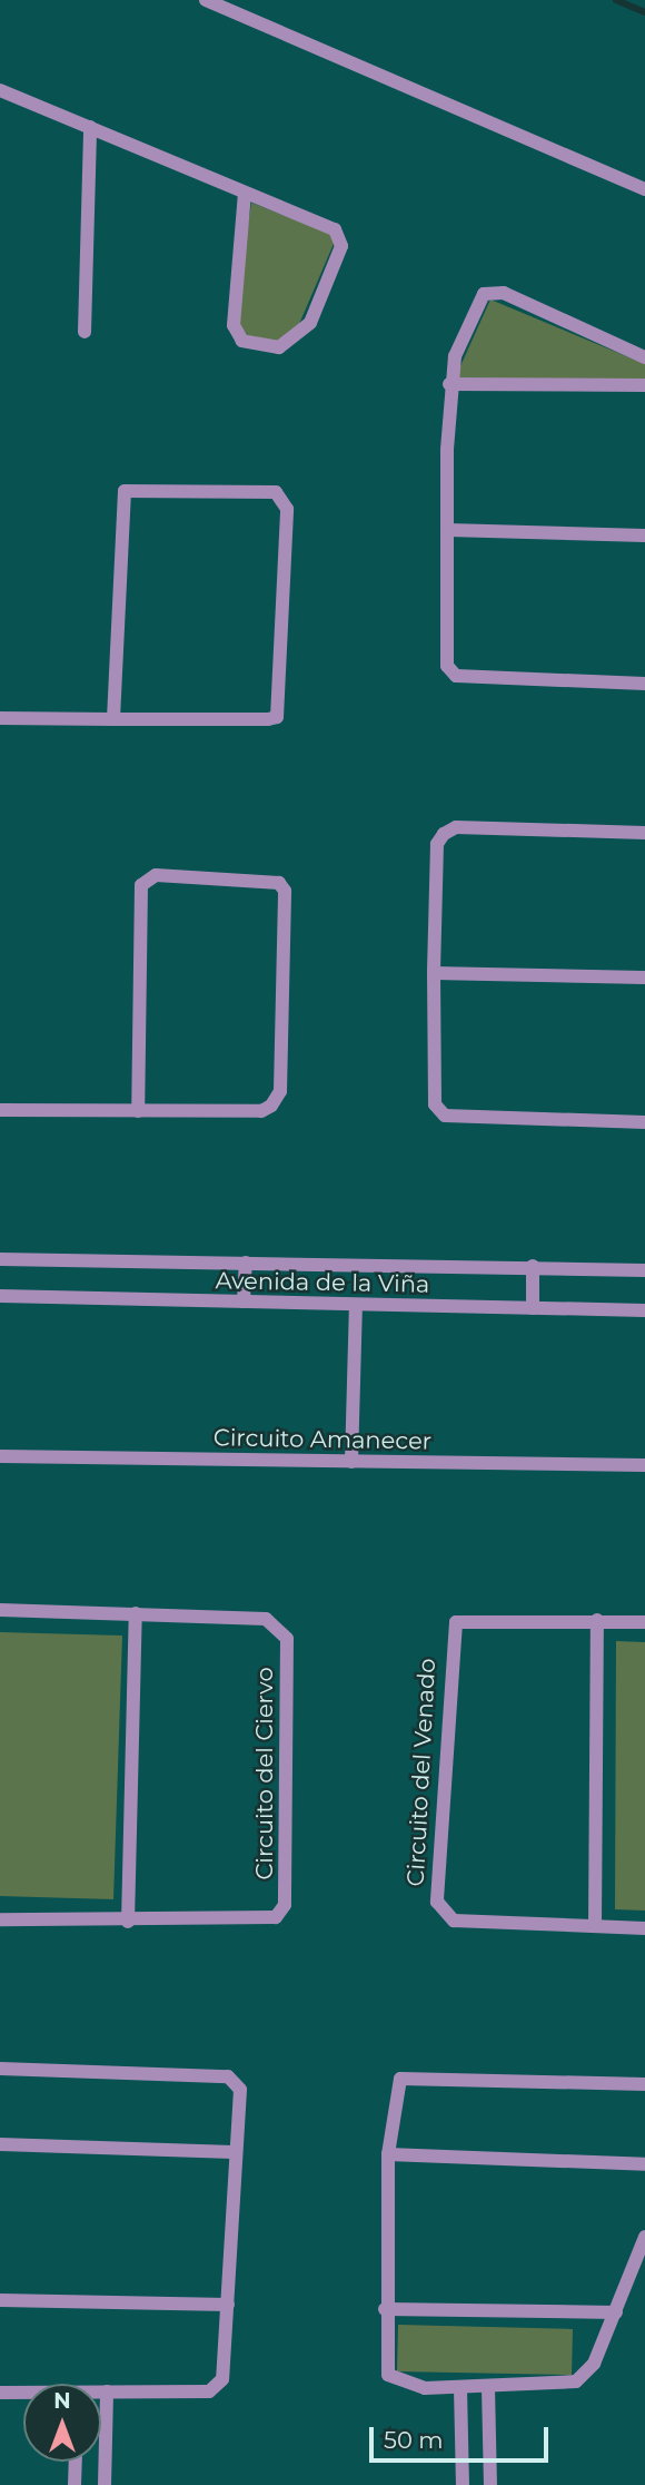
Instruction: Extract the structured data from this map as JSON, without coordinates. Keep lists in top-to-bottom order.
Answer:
{
  "streets": {
    "street": [
      "Avenida de la Viña",
      "Circuito Amanecer",
      "Circuito del Venado",
      "Circuito del Ciervo"
    ]
  },
  "scale_bar": "50 m",
  "north": "top"
}
